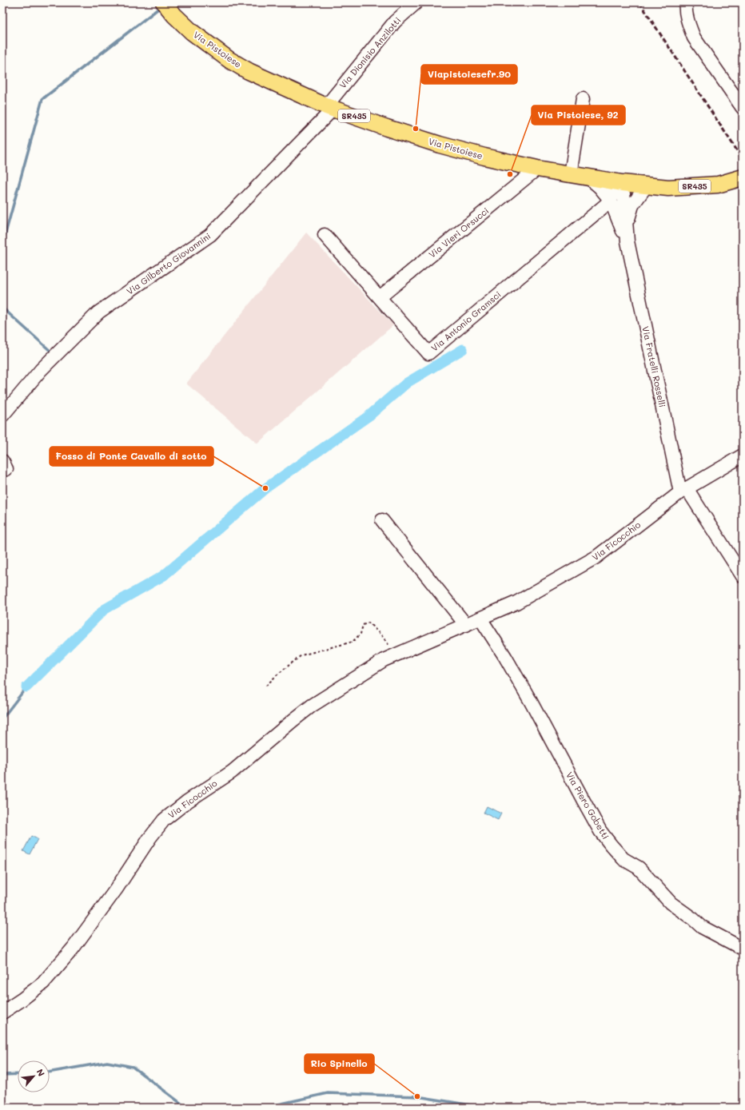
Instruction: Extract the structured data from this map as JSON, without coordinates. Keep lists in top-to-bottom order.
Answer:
{
  "streets": {
    "main road": ["Via Pistoiese", "SR435"],
    "street": [
      "Via Dionisio Anzilotti",
      "Via Vieri Orsucci",
      "Via Gilberto Giovannini",
      "Via Antonio Gramsci",
      "Via Fratelli Rosselli",
      "Via Ficocchio",
      "Via Piero Gobetti"
    ]
  },
  "crossings": [
    ["Via Pistoiese", "Via Dionisio Anzilotti"],
    ["Via Pistoiese", "Via Vieri Orsucci"],
    ["Via Pistoiese", "Via Gilberto Giovannini"],
    ["Via Pistoiese", "Via Fratelli Rosselli"],
    ["Via Dionisio Anzilotti", "Via Gilberto Giovannini"],
    ["Via Vieri Orsucci", "Via Antonio Gramsci"],
    ["Via Antonio Gramsci", "Via Fratelli Rosselli"],
    ["Via Fratelli Rosselli", "Via Ficocchio"],
    ["Via Ficocchio", "Via Piero Gobetti"]
  ],
  "places": [
    "Viapistoiesefr.90",
    "Via Pistoiese, 92",
    "Fosso di Ponte Cavallo di sotto",
    "Rio Spinello"
  ],
  "north": "top right"
}
